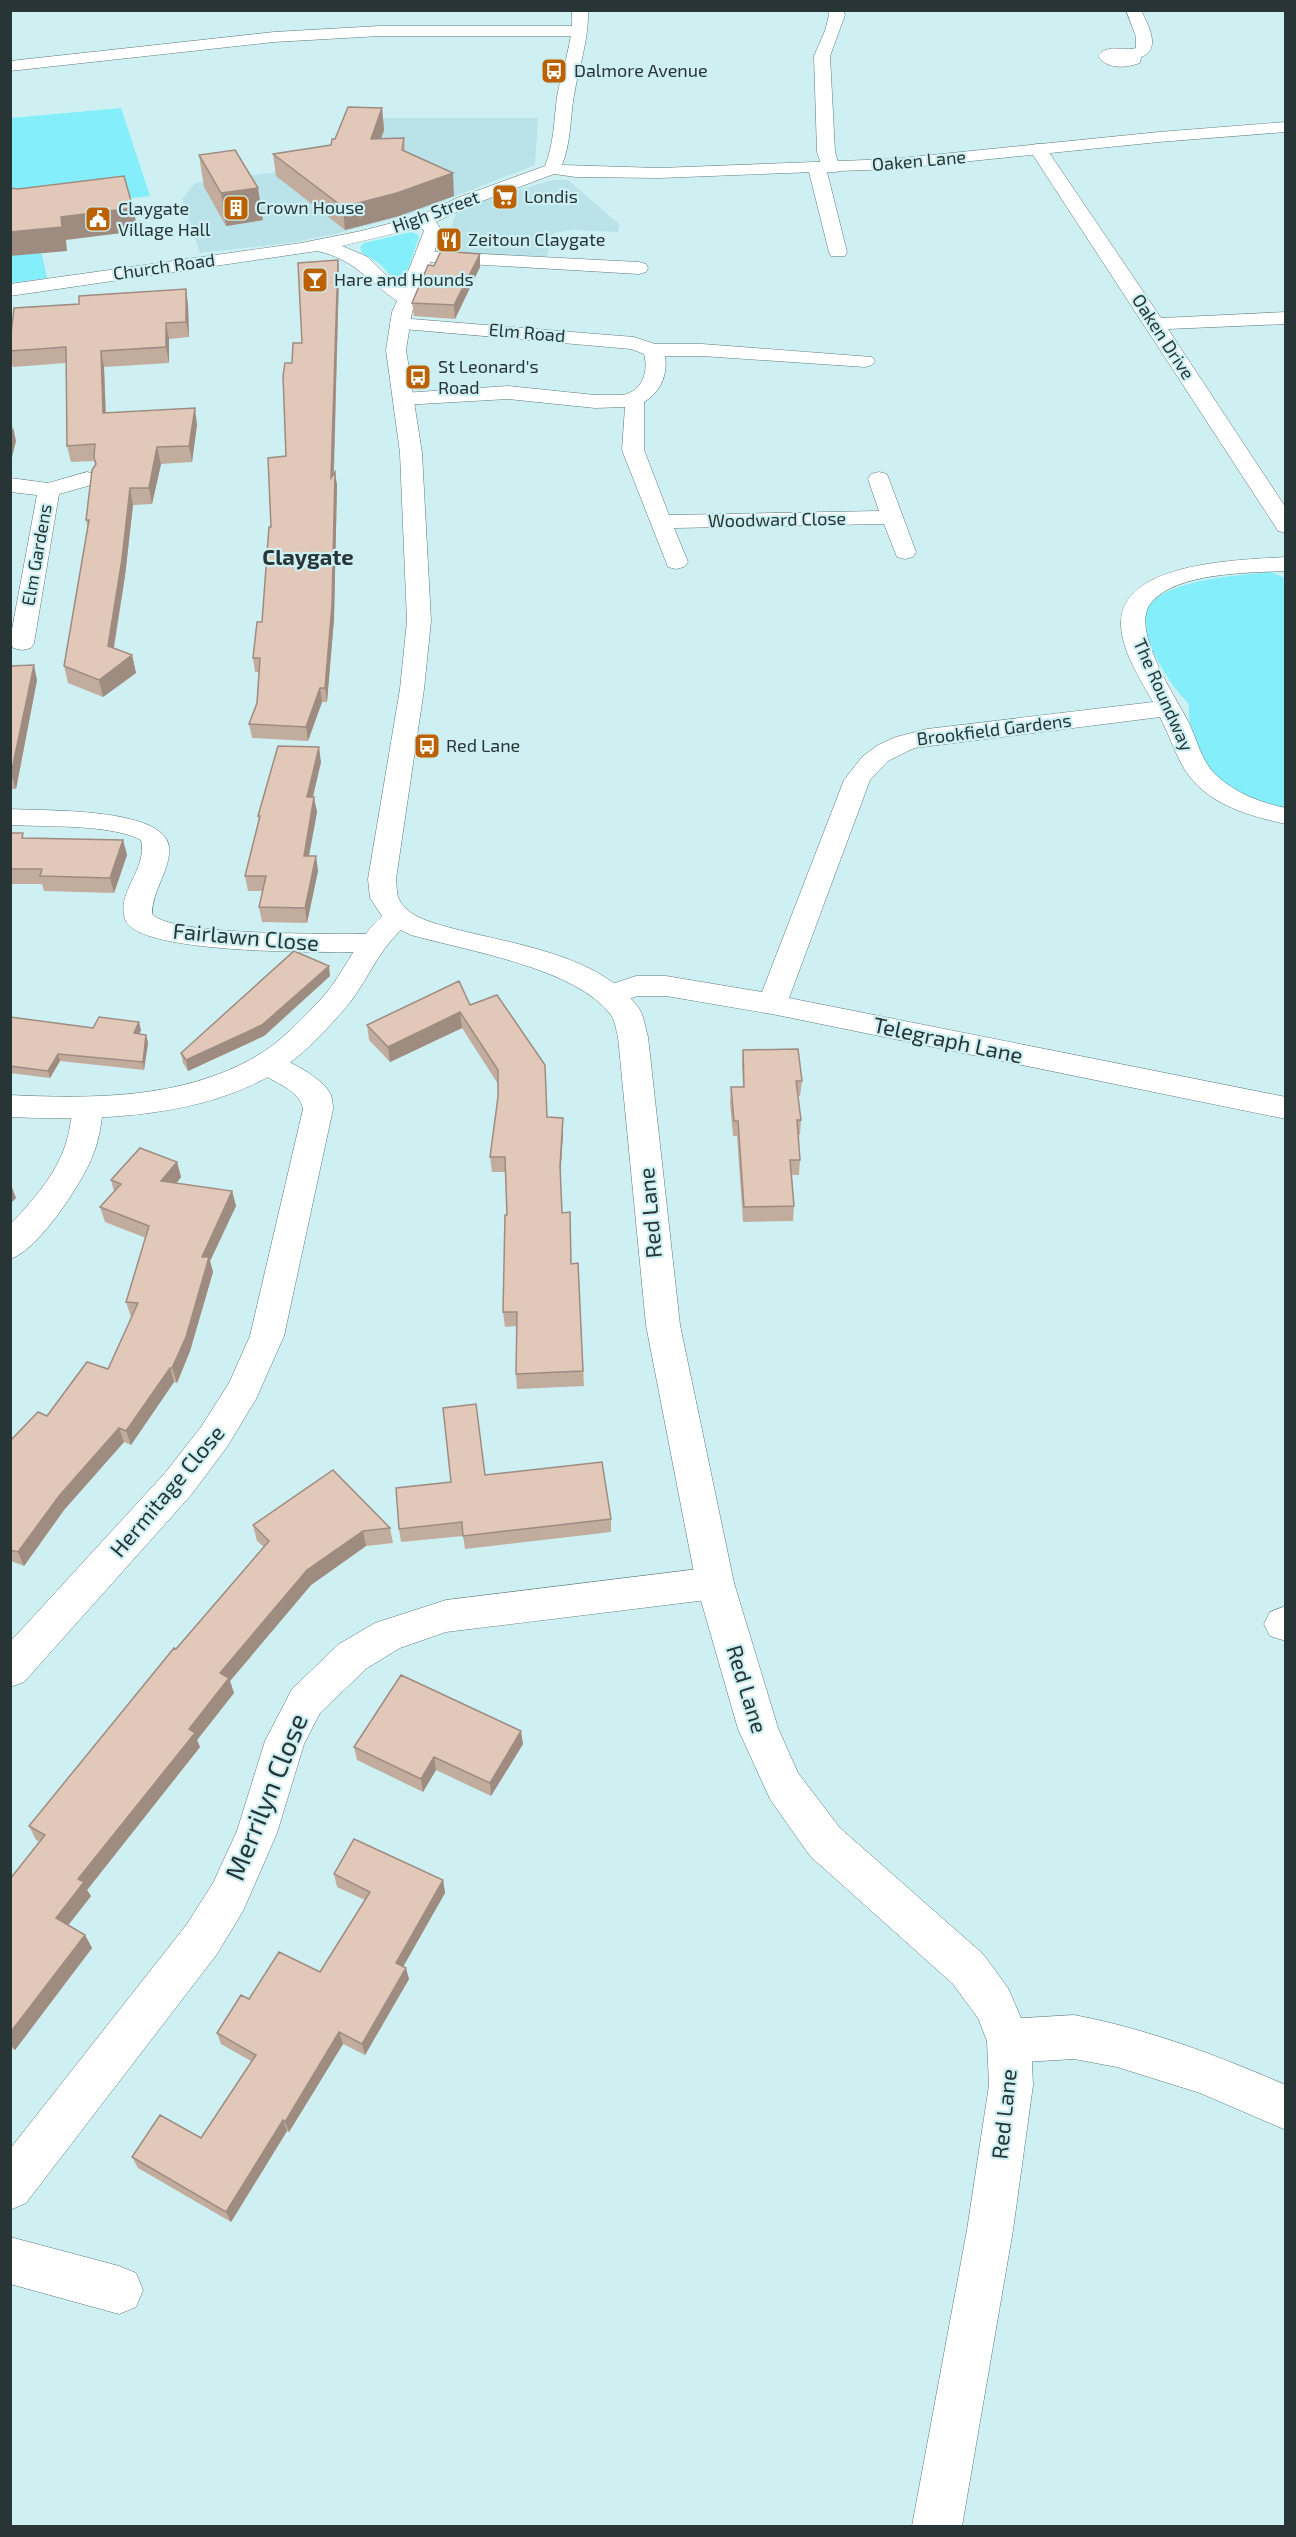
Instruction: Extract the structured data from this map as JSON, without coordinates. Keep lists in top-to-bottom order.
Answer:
{
  "streets": {
    "street": [
      "Oaken Lane",
      "High Street",
      "Church Road",
      "Elm Road",
      "Oaken Drive",
      "Woodward Close",
      "Elm Gardens",
      "The Roundway",
      "Brookfield Gardens",
      "Fairlawn Close",
      "Telegraph Lane",
      "Red Lane",
      "Hermitage Close",
      "Merrilyn Close"
    ]
  },
  "crossings": [
    ["Oaken Lane", "High Street"],
    ["Oaken Lane", "Oaken Drive"],
    ["High Street", "Church Road"],
    ["The Roundway", "Brookfield Gardens"],
    ["Brookfield Gardens", "Telegraph Lane"],
    ["Fairlawn Close", "Red Lane"],
    ["Telegraph Lane", "Red Lane"],
    ["Red Lane", "Merrilyn Close"]
  ],
  "districts": ["Claygate"],
  "places": {
    "bus stop": ["Dalmore Avenue", "St Leonard's Road", "Red Lane"],
    "supermarket": ["Londis"],
    "building": ["Crown House"],
    "public building": ["Claygate Village Hall"],
    "restaurant": ["Zeitoun Claygate"],
    "bar": ["Hare and Hounds"]
  }
}
